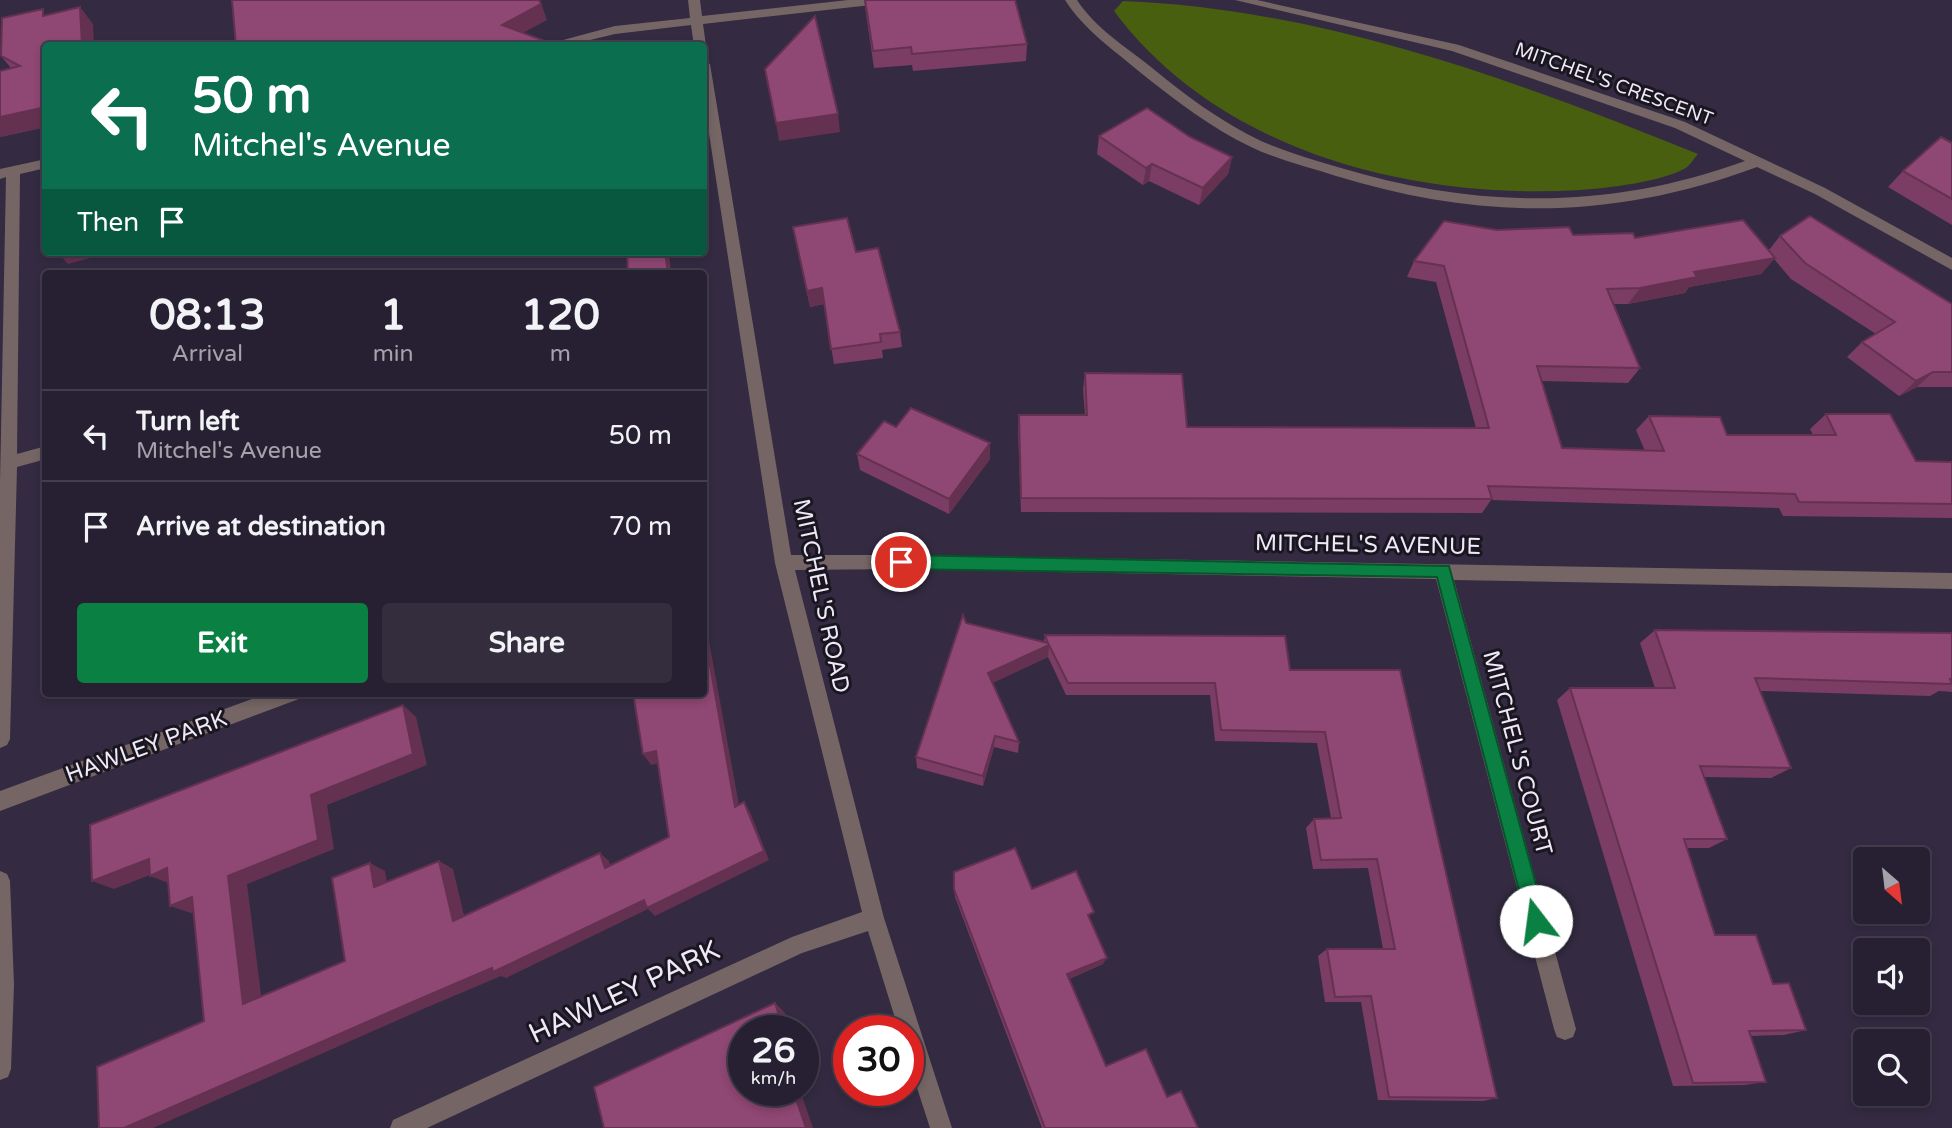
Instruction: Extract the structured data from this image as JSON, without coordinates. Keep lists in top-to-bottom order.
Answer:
{
  "streets": {
    "street": [
      "MITCHEL'S CRESCENT",
      "MITCHEL'S AVENUE",
      "MITCHEL'S ROAD",
      "HAWLEY PARK",
      "MITCHEL'S COURT"
    ]
  },
  "crossings": [
    ["MITCHEL'S AVENUE", "MITCHEL'S ROAD"],
    ["MITCHEL'S AVENUE", "MITCHEL'S COURT"],
    ["MITCHEL'S ROAD", "HAWLEY PARK"]
  ],
  "north": "bottom right",
  "page": {
    "turn": ["50 m", "Mitchel's Avenue"],
    "then": "Then",
    "eta": [
      "08:13",
      "Arrival",
      "1",
      "min",
      "120",
      "m"
    ],
    "list": [
      {
        "name": "Turn left",
        "note": "Mitchel's Avenue",
        "value": "50 m"
      },
      {
        "name": "Arrive at destination",
        "value": "70 m"
      }
    ],
    "buttons": ["Exit", "Share"],
    "speed": "26 km/h",
    "limit": "30"
  }
}
